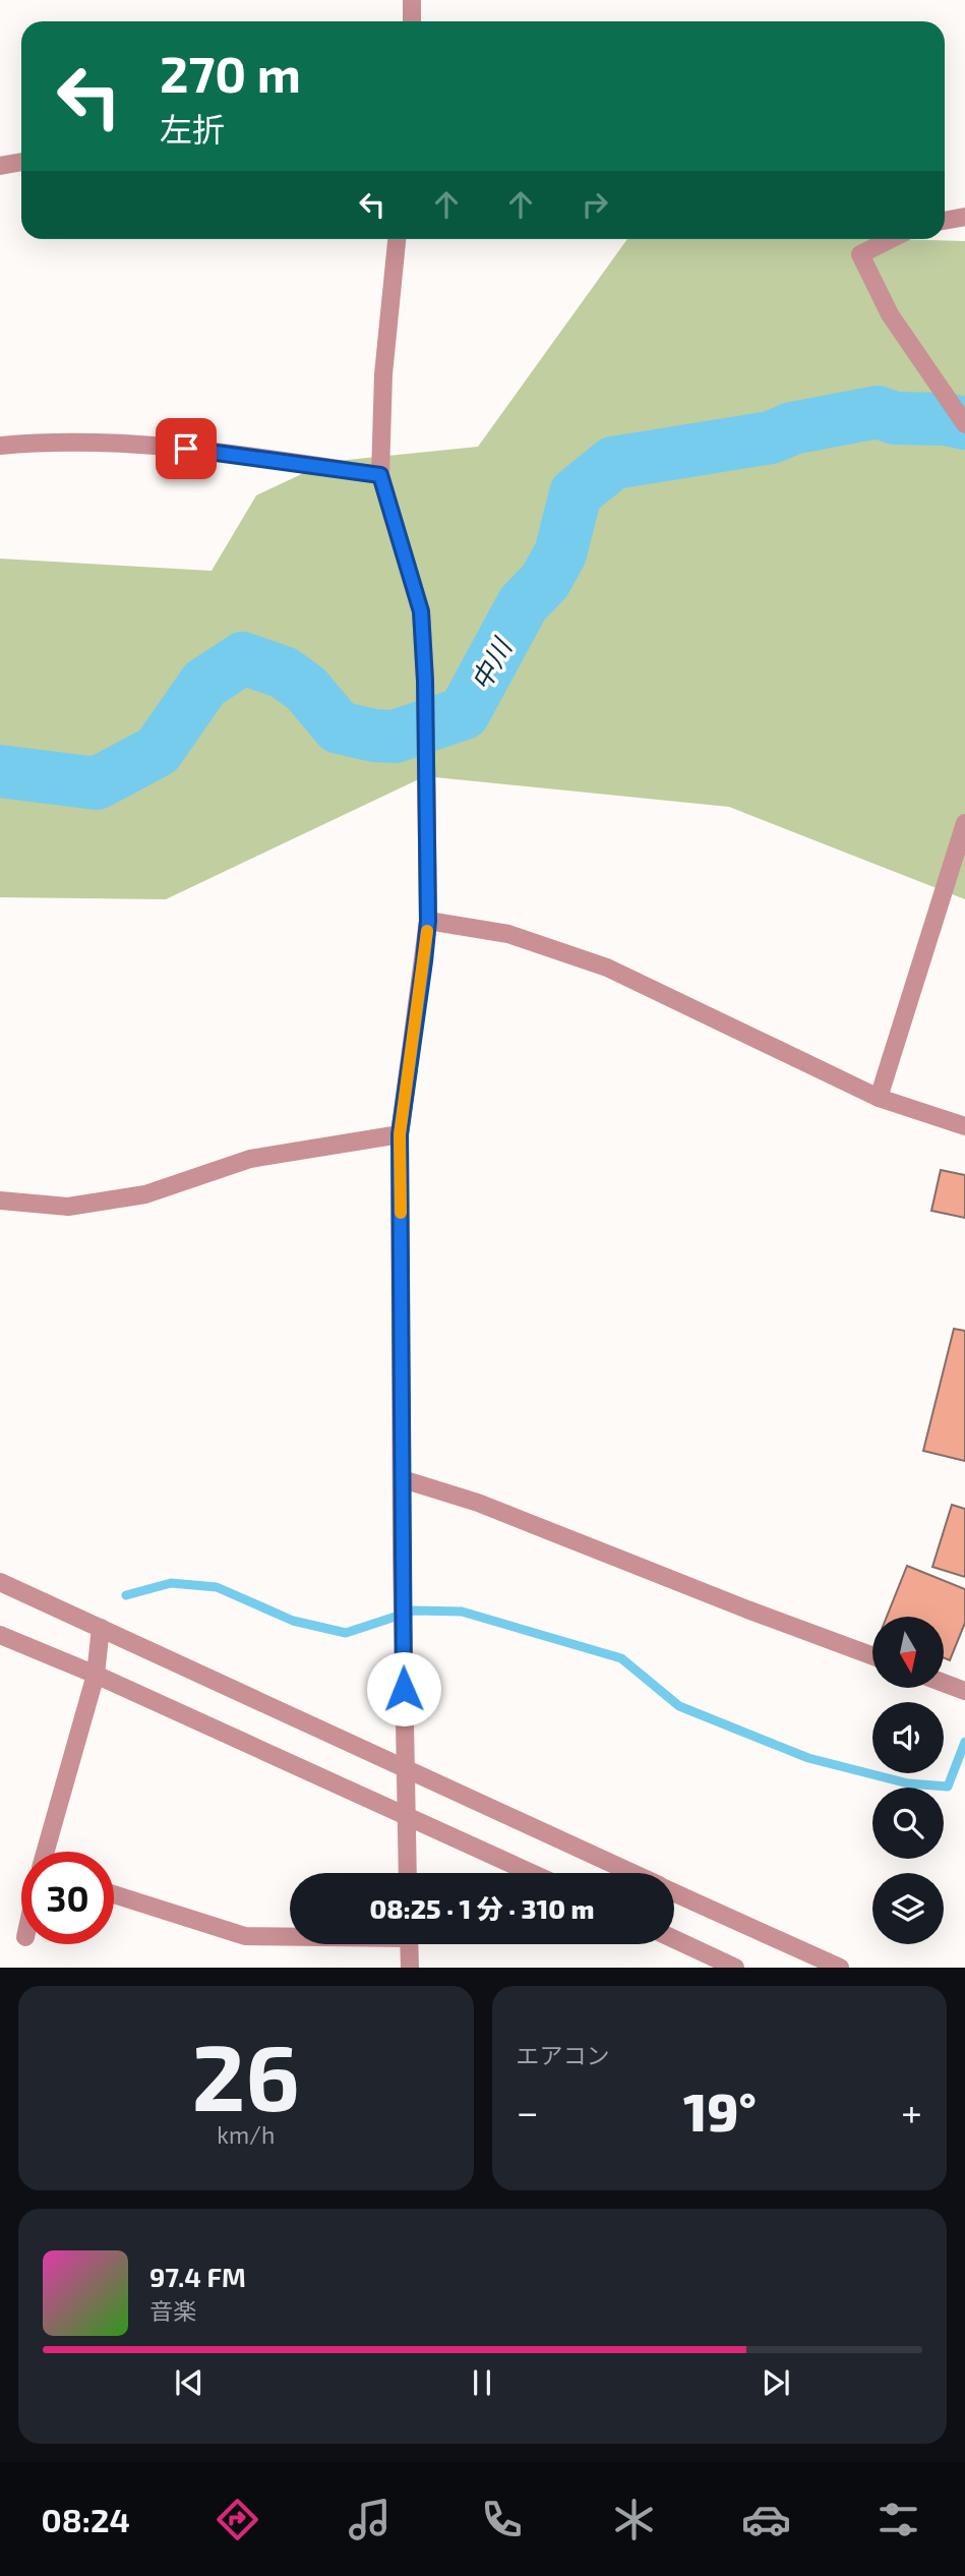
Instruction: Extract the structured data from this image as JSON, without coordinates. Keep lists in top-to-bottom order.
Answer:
{
  "water": ["中川"],
  "north": "bottom",
  "page": {
    "turn": ["270 m", "左折"],
    "limit": "30",
    "trip": "08:25 · 1 分 · 310 m",
    "tile": [
      ["26", "km/h"],
      "エアコン"
    ],
    "heat": ["−", "19°", "+"],
    "song": ["97.4 FM", "音楽"],
    "tabs": "08:24"
  }
}
